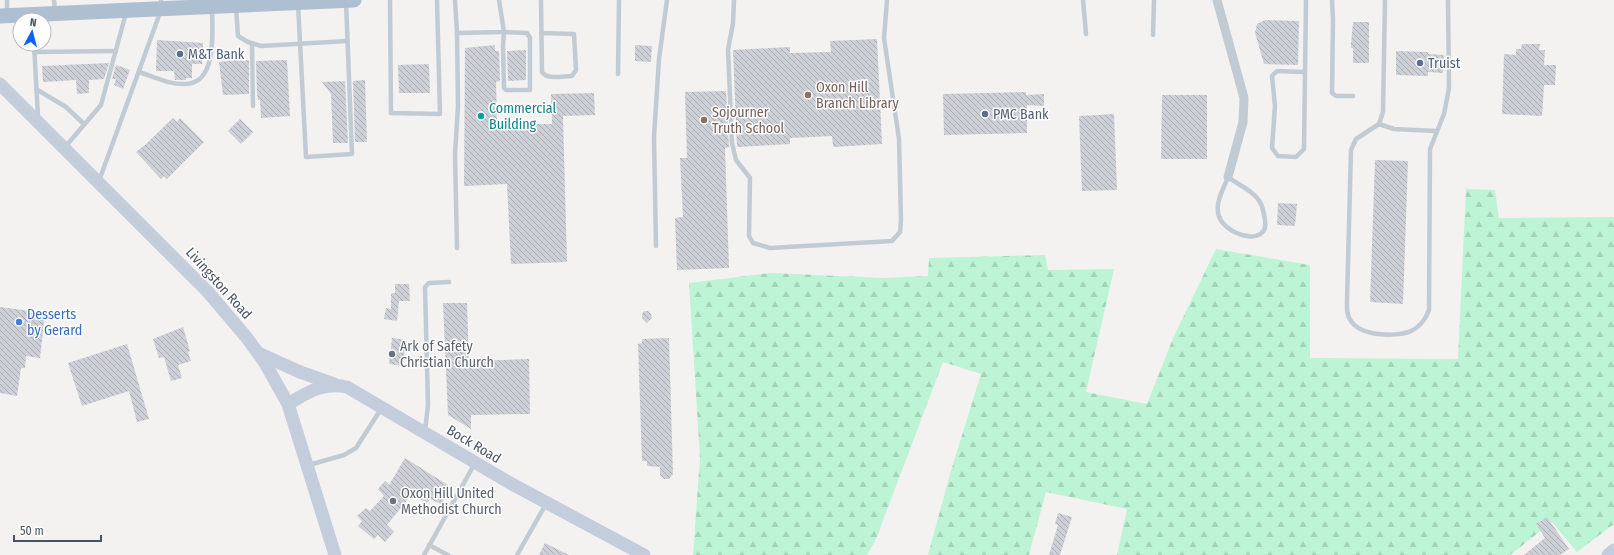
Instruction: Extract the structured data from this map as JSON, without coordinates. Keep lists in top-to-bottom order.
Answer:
{
  "streets": {
    "main road": ["Livingston Road", "Bock Road"]
  },
  "crossings": [
    ["Livingston Road", "Bock Road"]
  ],
  "places": [
    "M&T Bank",
    "Truist",
    "Oxon Hill Branch Library",
    "PMC Bank",
    "Commercial Building",
    "Sojourner Truth School",
    "Desserts by Gerard",
    "Ark of Safety Christian Church",
    "Oxon Hill United Methodist Church"
  ],
  "scale_bar": "50 m",
  "north": "top"
}
